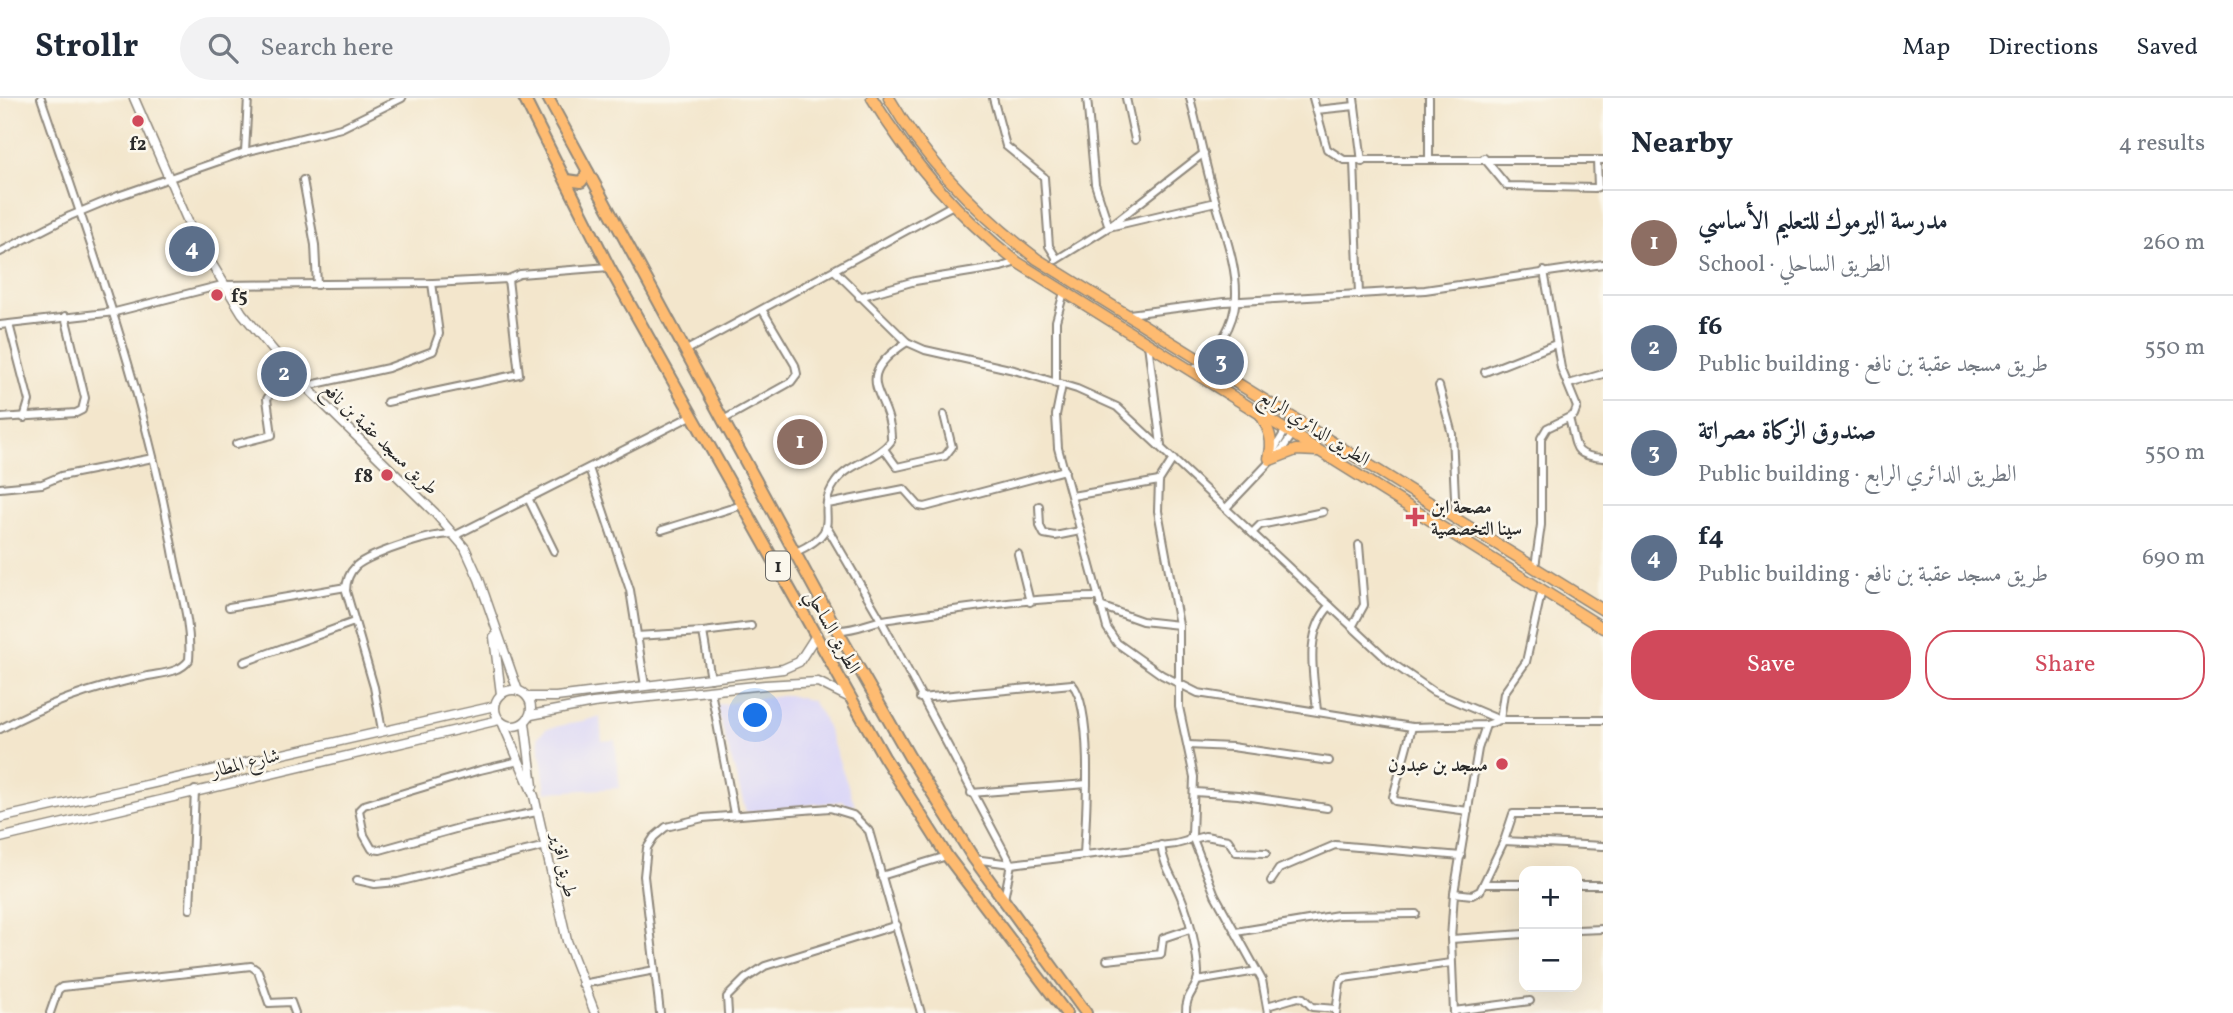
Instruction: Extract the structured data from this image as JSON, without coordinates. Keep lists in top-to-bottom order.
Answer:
{
  "streets": {
    "highway": ["1", "الطريق الساحلي"],
    "main road": ["الطريق الدائري الرابع"],
    "street": ["طريق مسجد عقبة بن نافع", "شارع المطار", "طريق اقزير"]
  },
  "crossings": [
    ["طريق مسجد عقبة بن نافع", "شارع المطار"],
    ["طريق مسجد عقبة بن نافع", "طريق اقزير"],
    ["شارع المطار", "طريق اقزير"]
  ],
  "places": {
    "other": [
      "f2",
      "f5",
      "f8",
      "مسجد بن عبدون"
    ],
    "health": ["مصحة ابن سينا التخصصية"]
  },
  "page": {
    "header": "Strollr",
    "search": "Search here",
    "nav": ["Map", "Directions", "Saved"],
    "heading": ["Nearby", "4 results"],
    "list": [
      {
        "mark": "1",
        "name": "مدرسة اليرموك للتعليم الأساسي",
        "note": "School · الطريق الساحلي",
        "value": "260 m"
      },
      {
        "mark": "2",
        "name": "f6",
        "note": "Public building · طريق مسجد عقبة بن نافع",
        "value": "550 m"
      },
      {
        "mark": "3",
        "name": "صندوق الزكاة مصراتة",
        "note": "Public building · الطريق الدائري الرابع",
        "value": "550 m"
      },
      {
        "mark": "4",
        "name": "f4",
        "note": "Public building · طريق مسجد عقبة بن نافع",
        "value": "690 m"
      }
    ],
    "pins": [
      "4",
      "3",
      "2",
      "1"
    ],
    "buttons": ["Save", "Share"],
    "map_buttons": ["+", "−"]
  }
}
